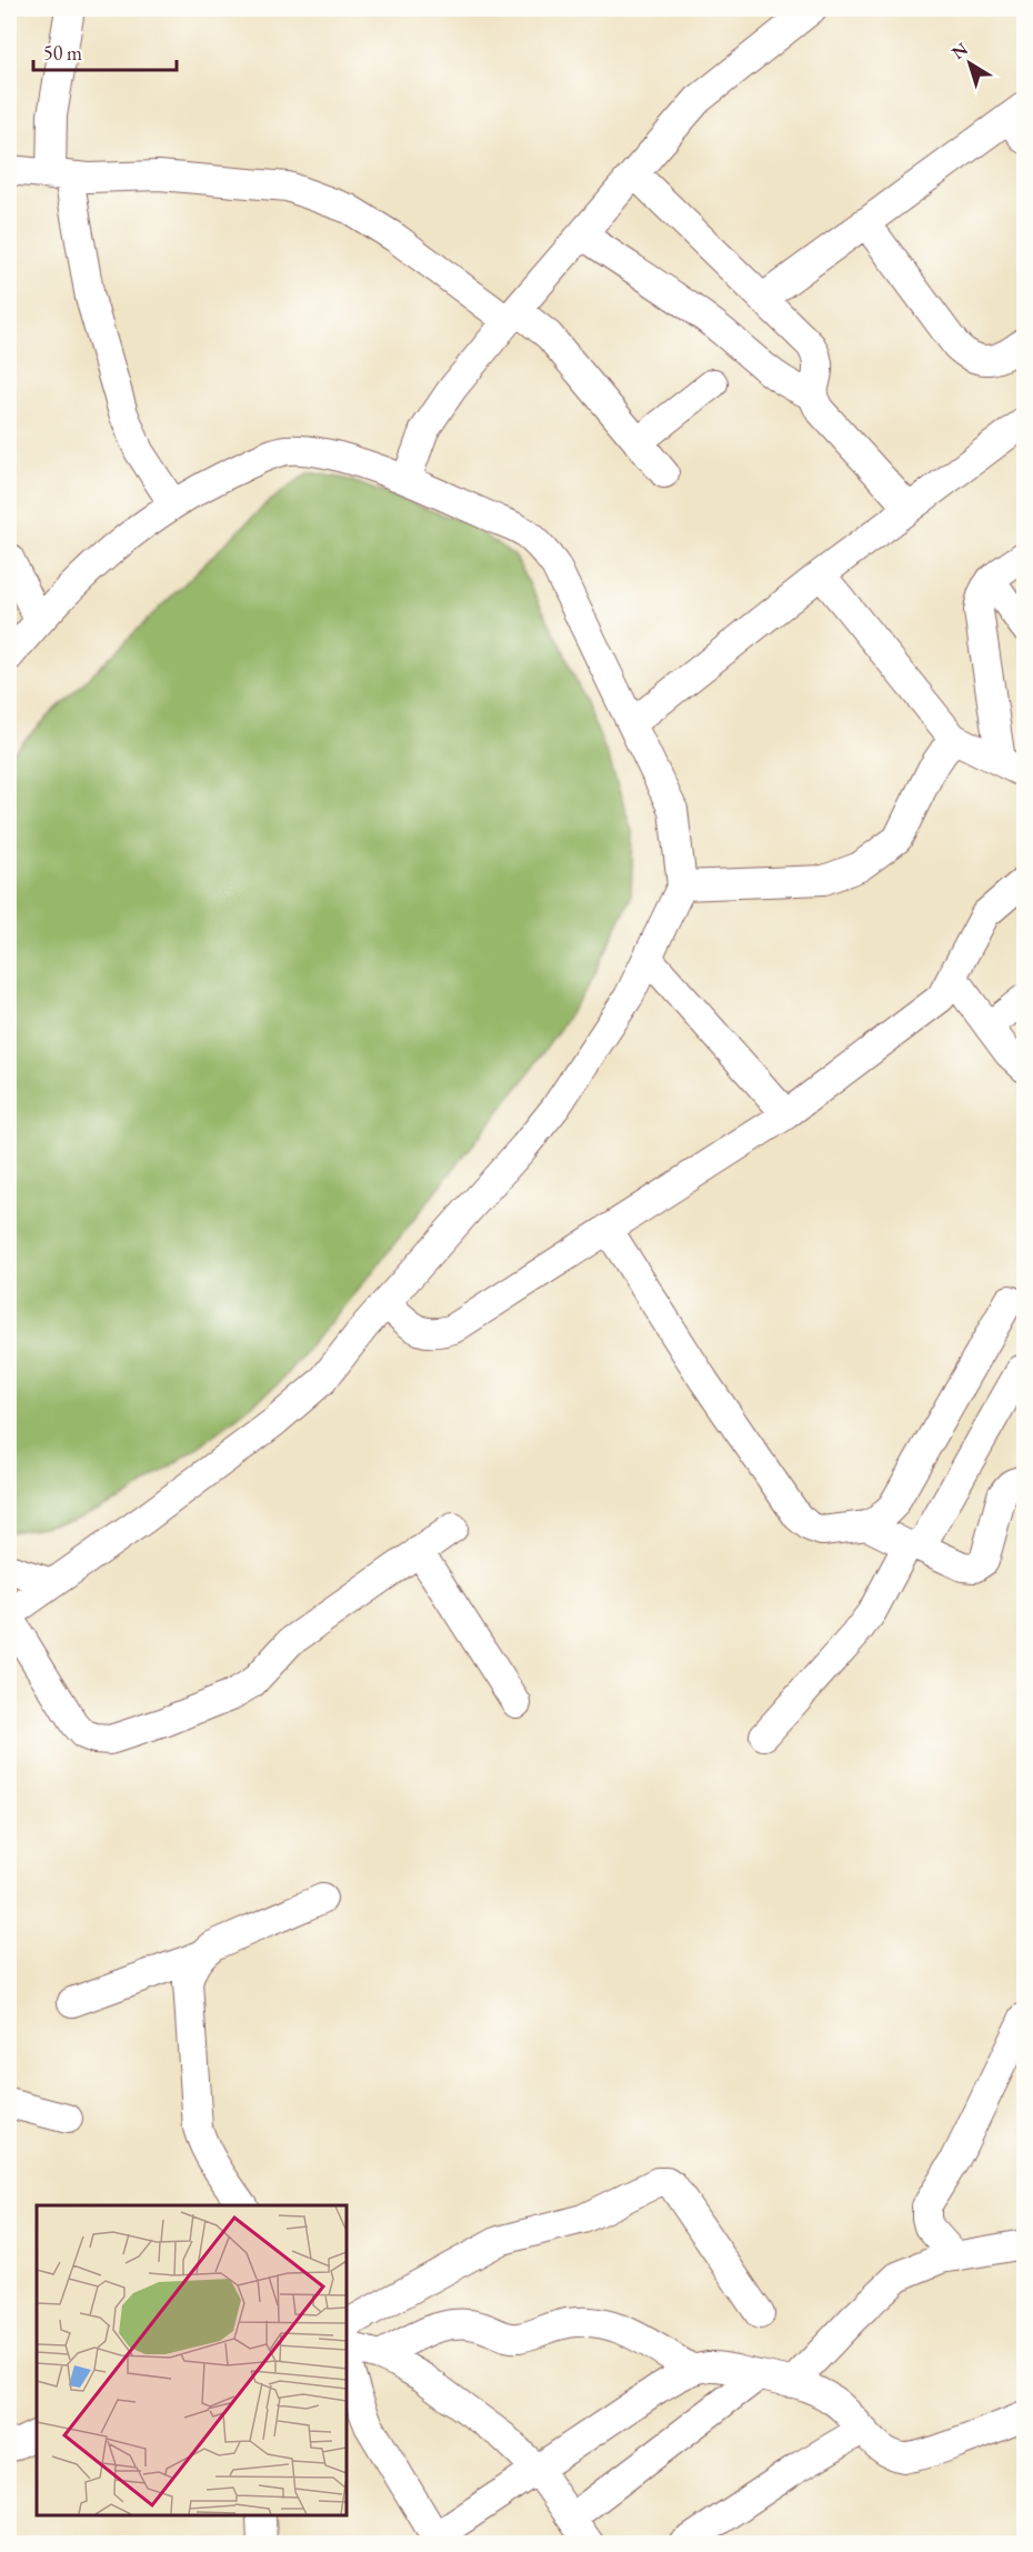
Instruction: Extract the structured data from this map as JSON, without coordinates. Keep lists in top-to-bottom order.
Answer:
{
  "scale_bar": "50 m",
  "north": "top left"
}
